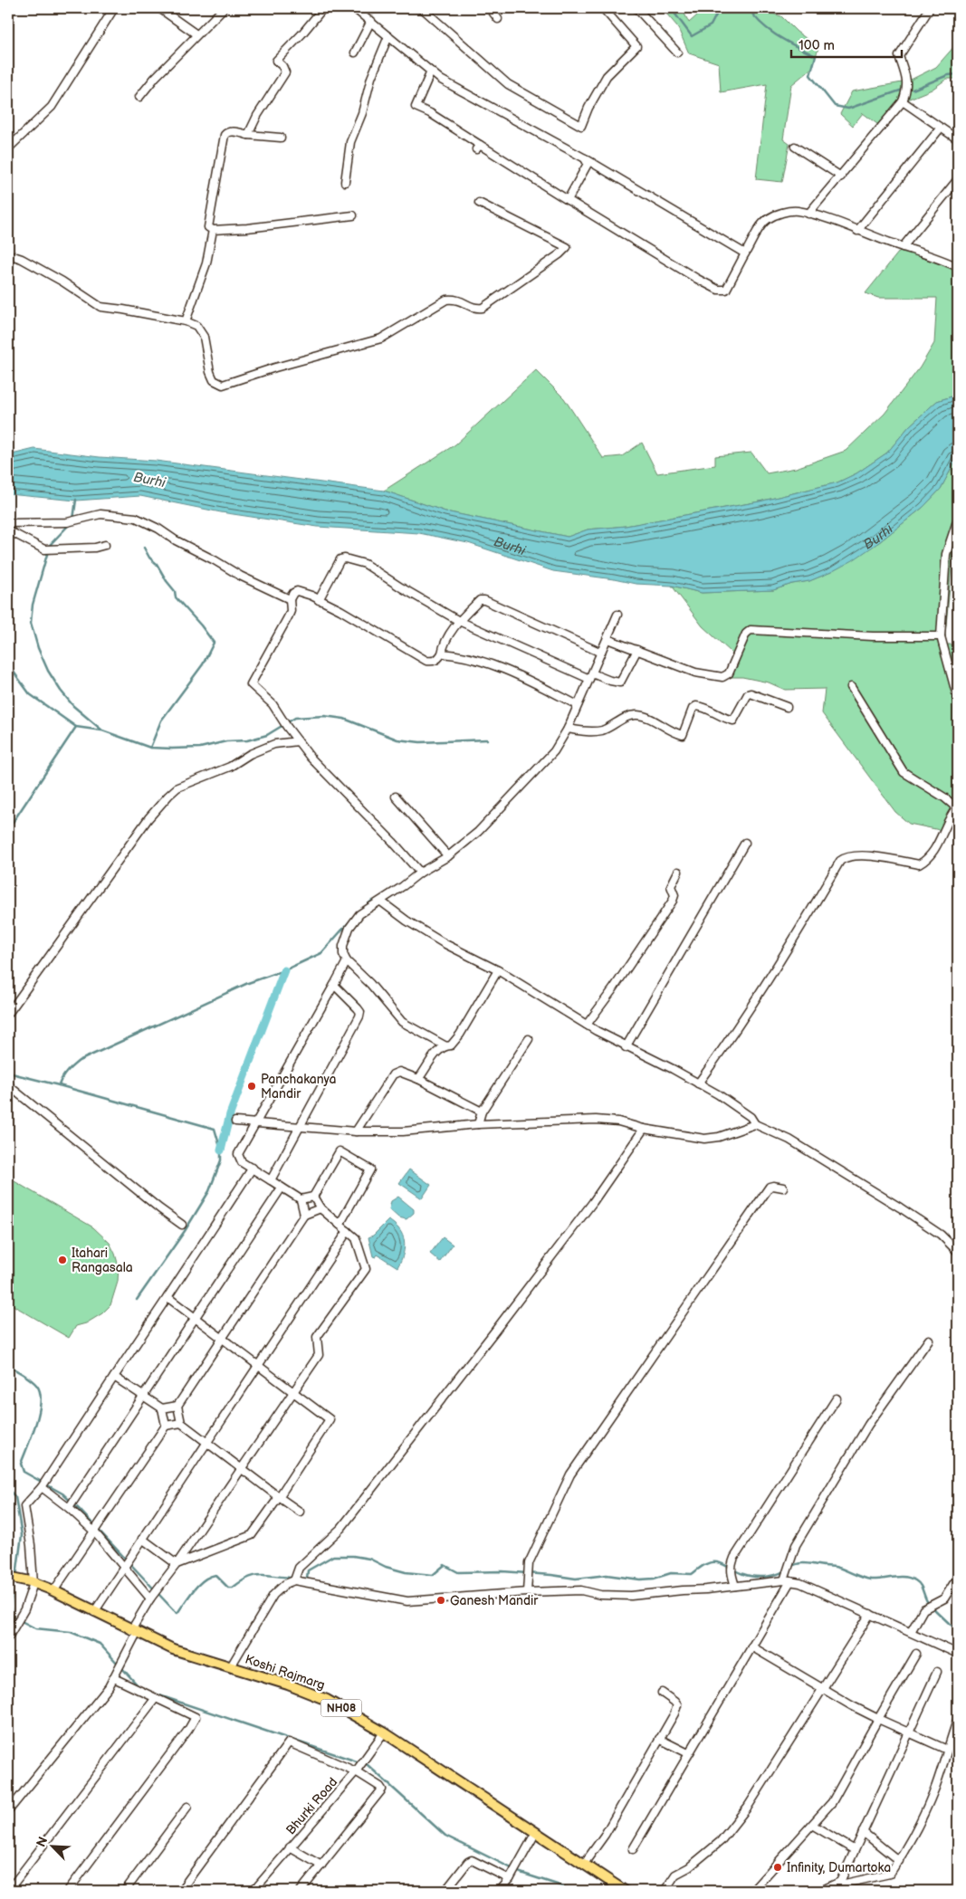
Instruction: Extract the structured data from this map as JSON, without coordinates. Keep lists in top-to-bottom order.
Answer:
{
  "streets": {
    "main road": ["Koshi Rajmarg", "NH08"],
    "street": ["Bhurki Road"]
  },
  "crossings": [
    ["Koshi Rajmarg", "Bhurki Road"]
  ],
  "water": ["Burhi"],
  "places": [
    "Panchakanya Mandir",
    "Itahari Rangasala",
    "Ganesh Mandir",
    "Infinity, Dumartoka"
  ],
  "scale_bar": "100 m",
  "north": "top left"
}
